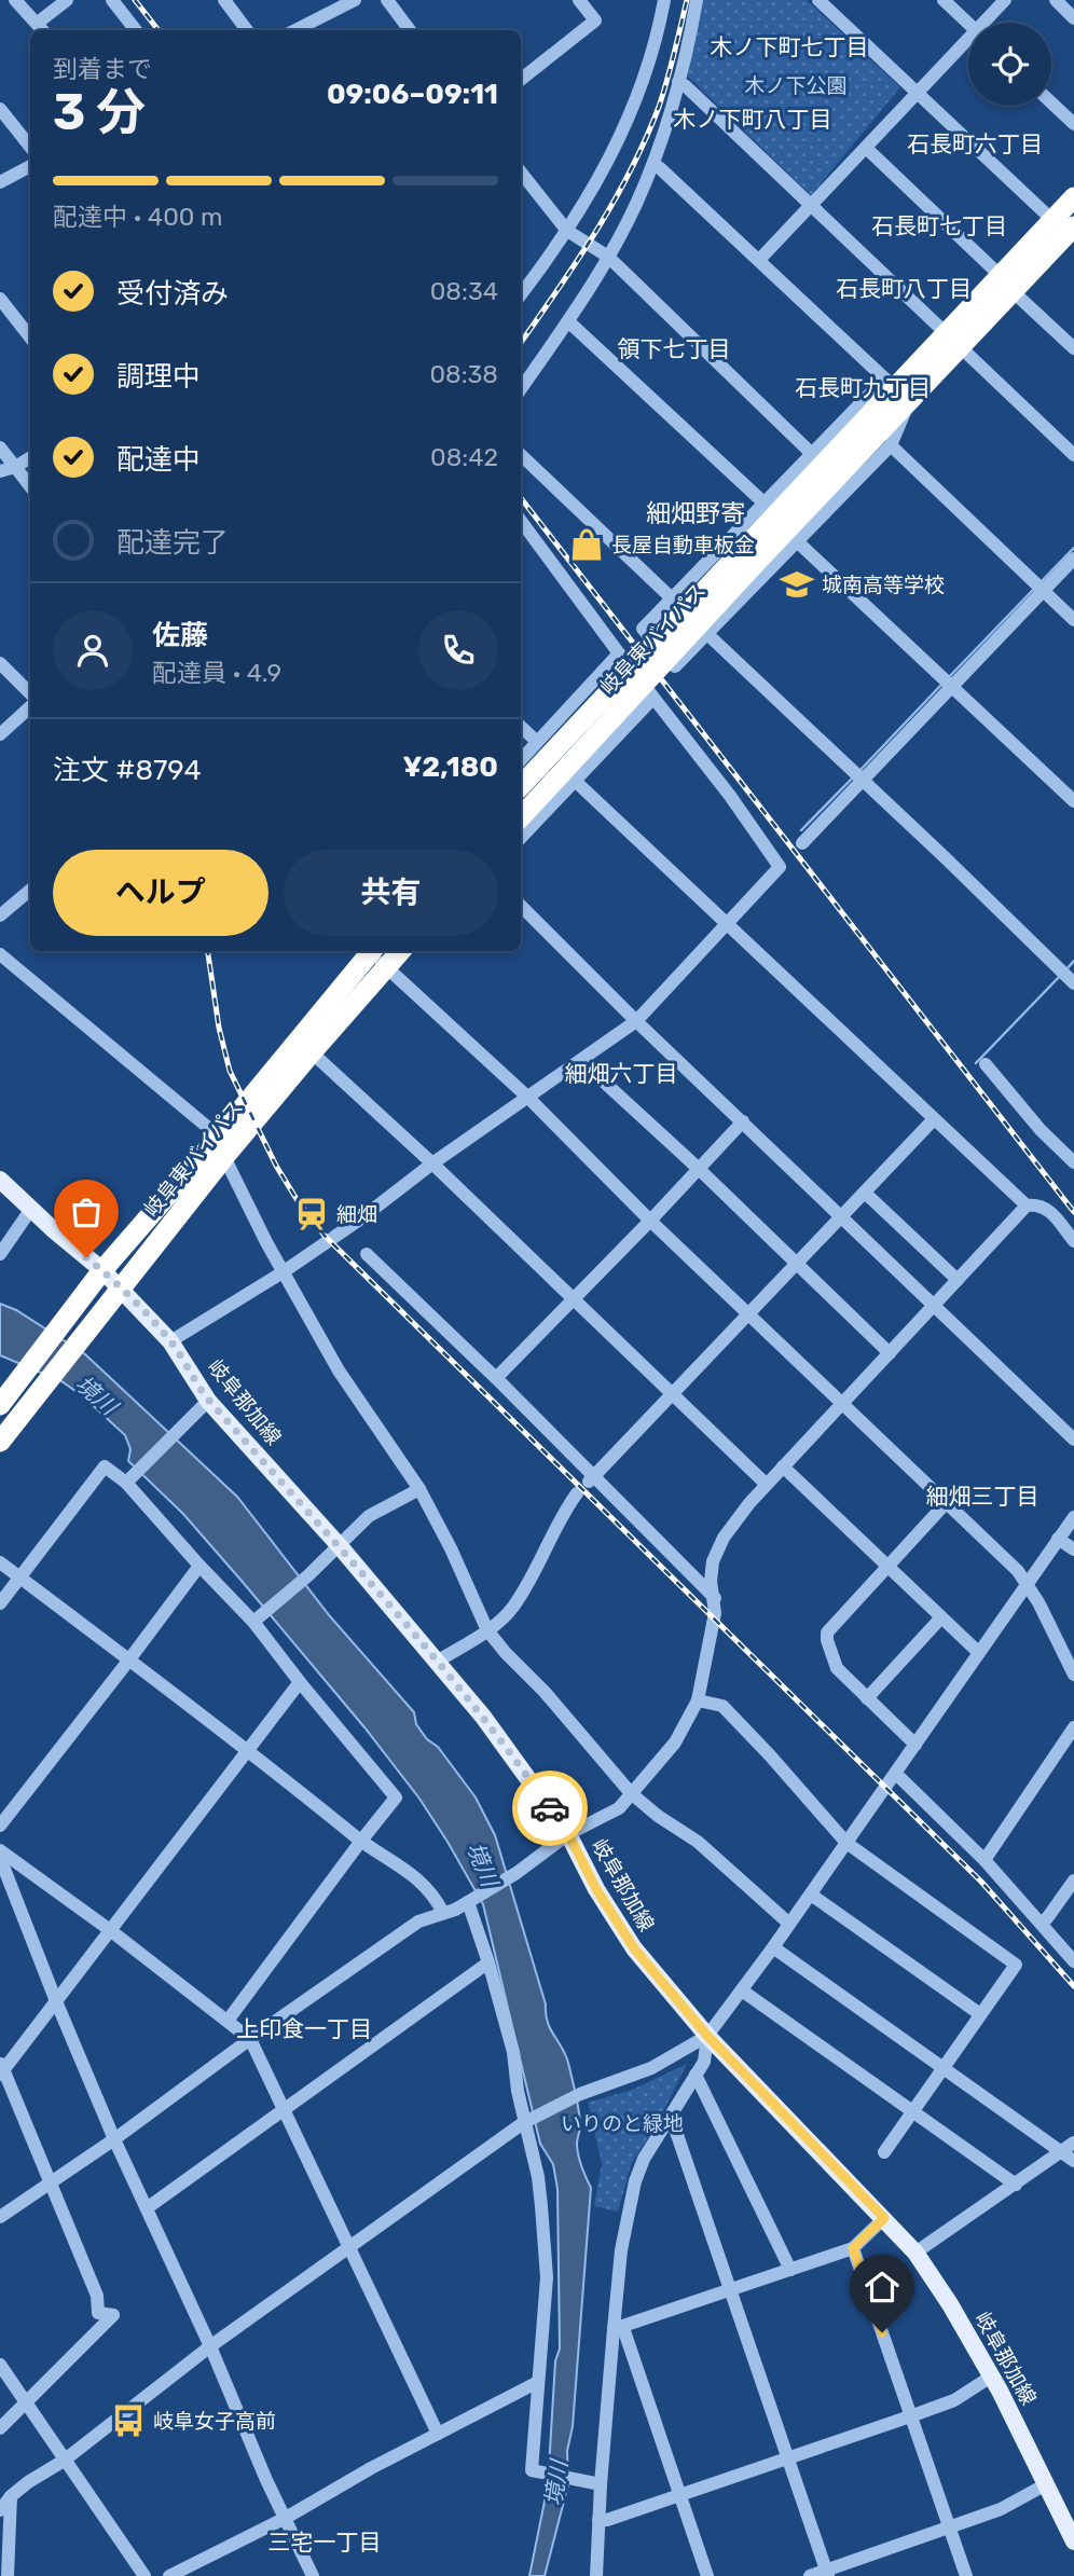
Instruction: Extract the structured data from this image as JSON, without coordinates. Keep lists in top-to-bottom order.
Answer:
{
  "streets": {
    "highway": ["岐阜東バイパス"],
    "main road": ["岐阜那加線"]
  },
  "crossings": [
    ["岐阜東バイパス", "岐阜那加線"]
  ],
  "districts": [
    "木ノ下町七丁目",
    "木ノ下町八丁目",
    "石長町六丁目",
    "石長町七丁目",
    "石長町八丁目",
    "領下七丁目",
    "石長町九丁目",
    "細畑野寄",
    "細畑六丁目",
    "細畑三丁目",
    "上印食一丁目",
    "三宅一丁目"
  ],
  "water": ["境川"],
  "parks": ["木ノ下公園", "いりのと緑地"],
  "places": {
    "shop": ["長屋自動車板金"],
    "school or university": ["城南高等学校"],
    "station": ["細畑"],
    "bus stop": ["岐阜女子高前"]
  },
  "page": {
    "heading": ["3 分", "到着まで", "09:06–09:11"],
    "panel": [
      "佐藤",
      "配達員 · 4.9",
      "注文 #8794",
      "¥2,180"
    ],
    "bar": "配達中 · 400 m",
    "list": [
      ["受付済み", "08:34"],
      ["調理中", "08:38"],
      ["配達中", "08:42"],
      "配達完了"
    ],
    "buttons": ["ヘルプ", "共有"]
  }
}
